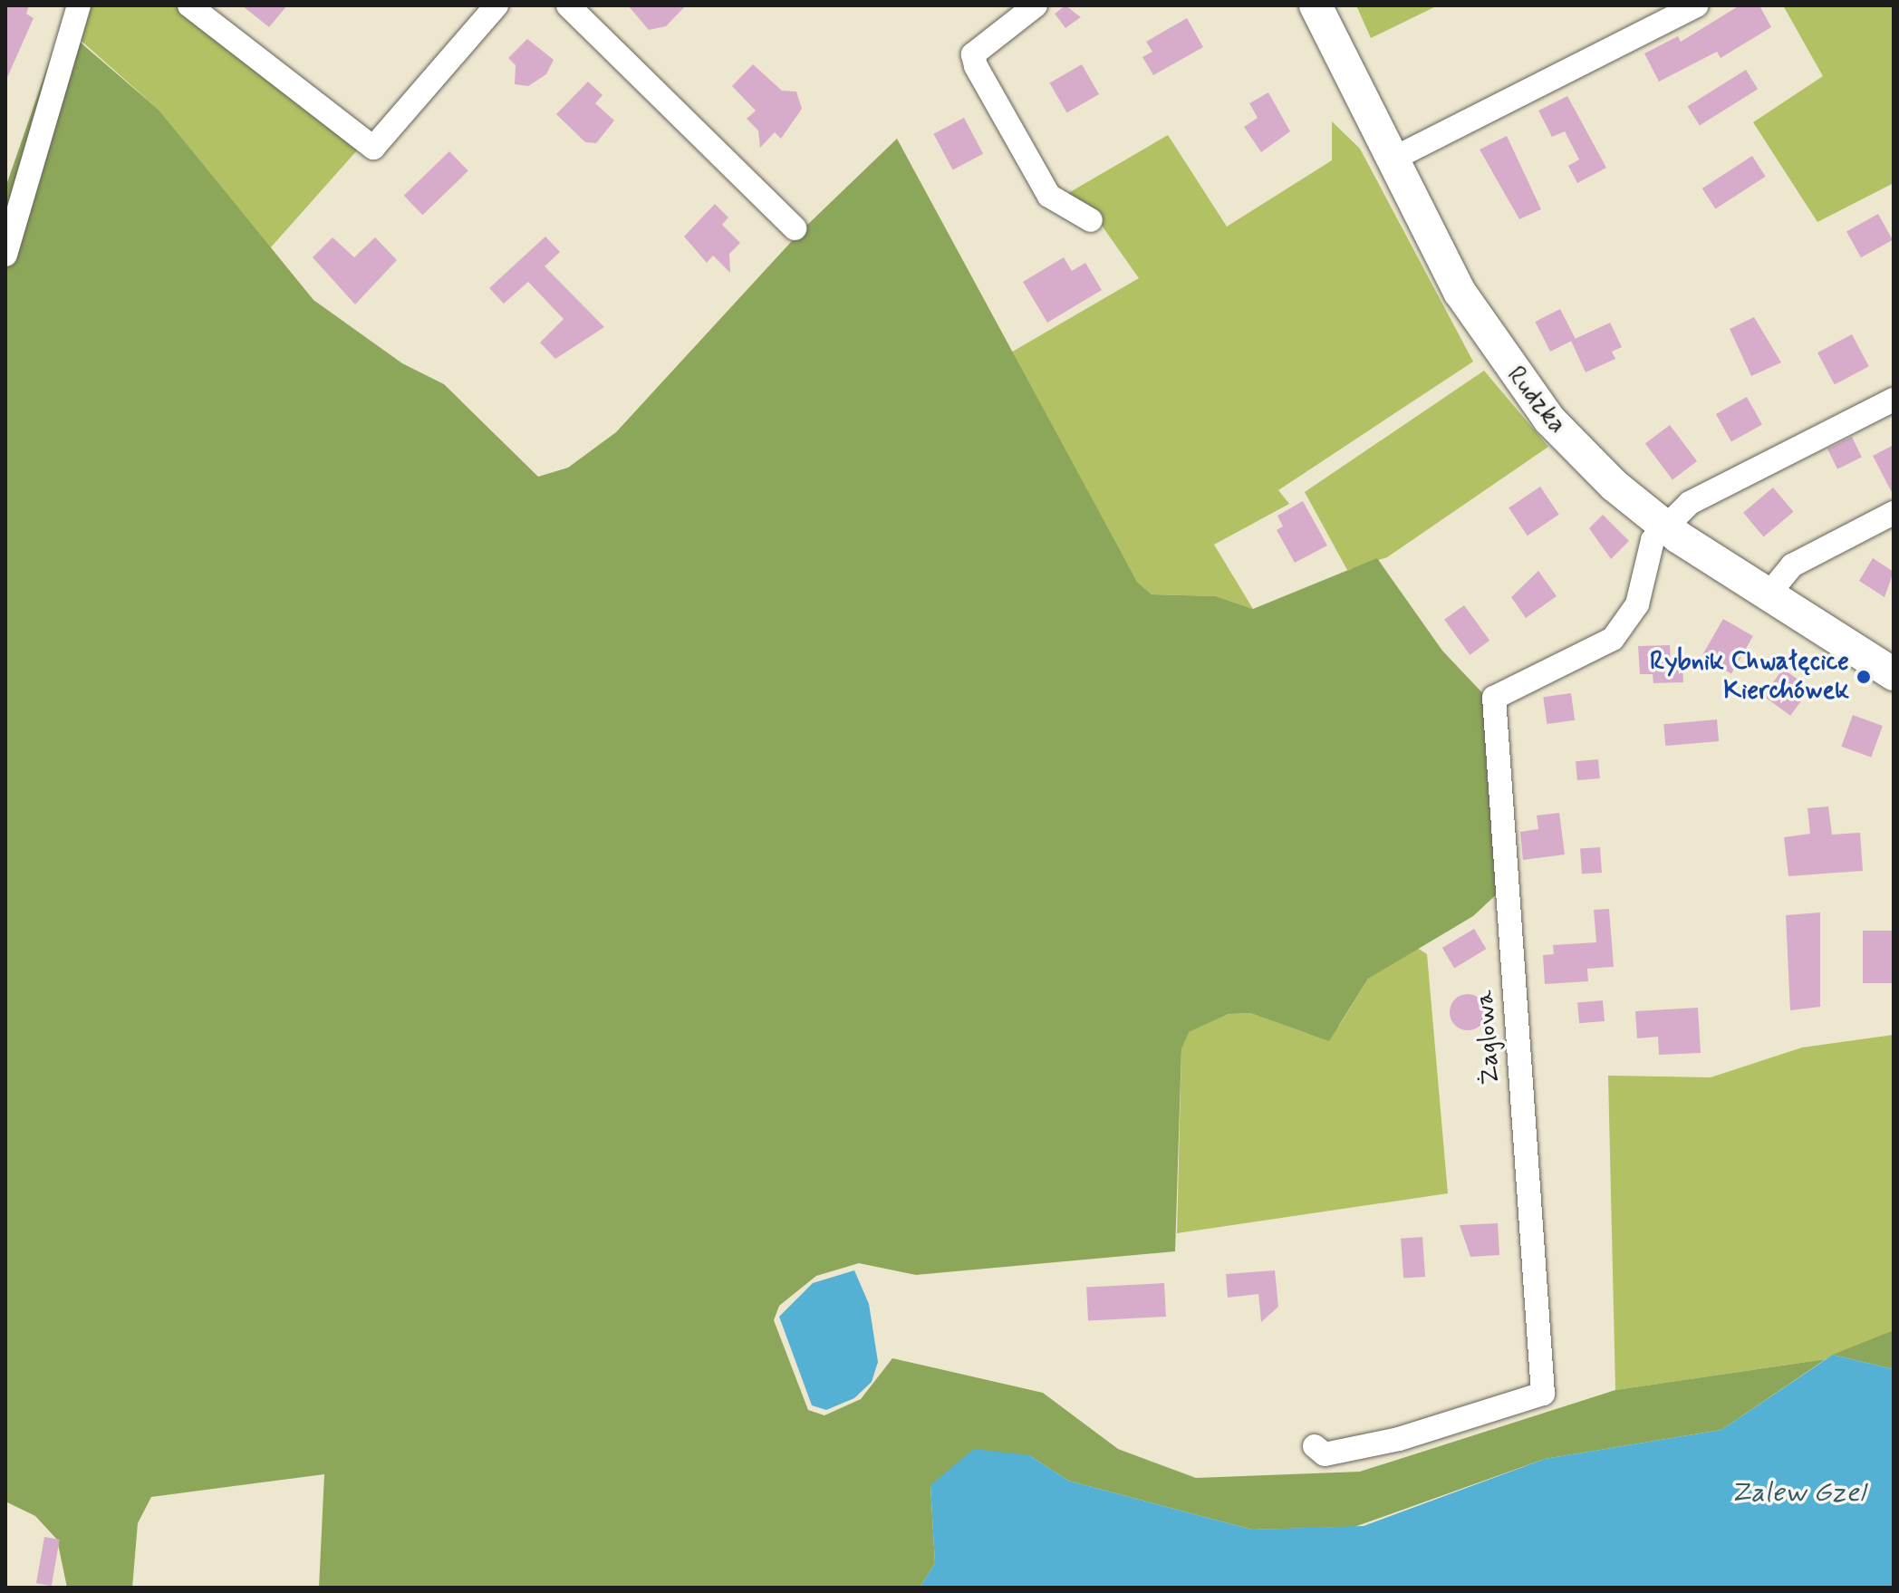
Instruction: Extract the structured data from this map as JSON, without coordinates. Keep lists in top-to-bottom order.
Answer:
{
  "streets": {
    "main road": ["Rudzka"],
    "street": ["Żaglowa"]
  },
  "crossings": [
    ["Rudzka", "Żaglowa"]
  ],
  "water": ["Zalew Gzel"],
  "places": ["Rybnik Chwałęcice Kierchówek"]
}
